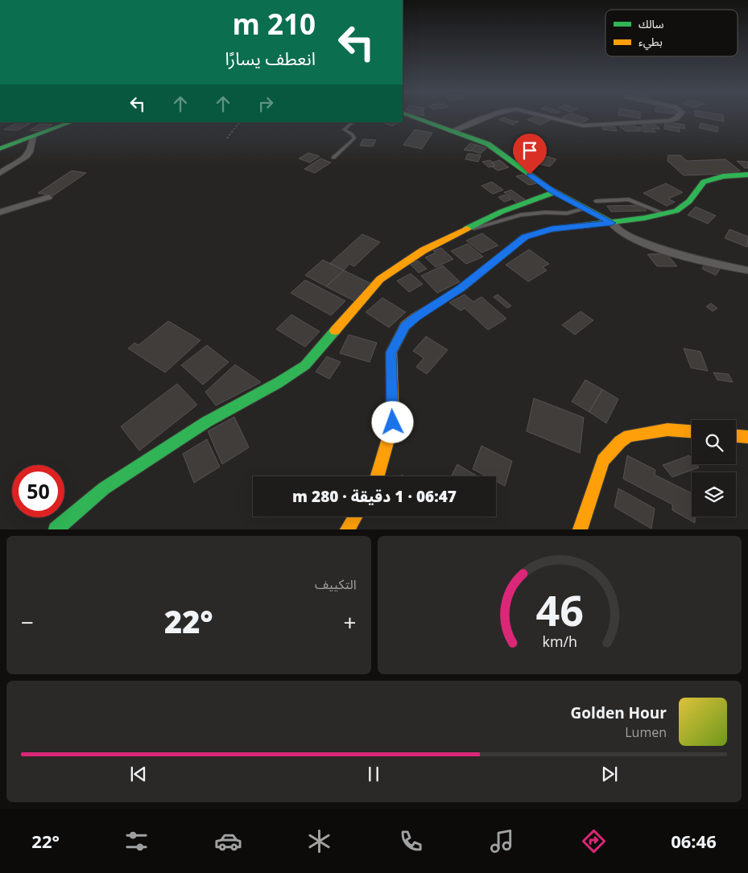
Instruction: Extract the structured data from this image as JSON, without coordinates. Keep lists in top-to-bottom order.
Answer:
{
  "legend": ["سالك", "بطيء"],
  "page": {
    "turn": ["210 m", "انعطف يسارًا"],
    "limit": "50",
    "trip": "06:47 · 1 دقيقة · 280 m",
    "tile": "التكييف",
    "heat": ["−", "22°", "+"],
    "song": ["Golden Hour", "Lumen"],
    "tabs": ["06:46", "22°"],
    "gauge": ["46", "km/h"]
  }
}
